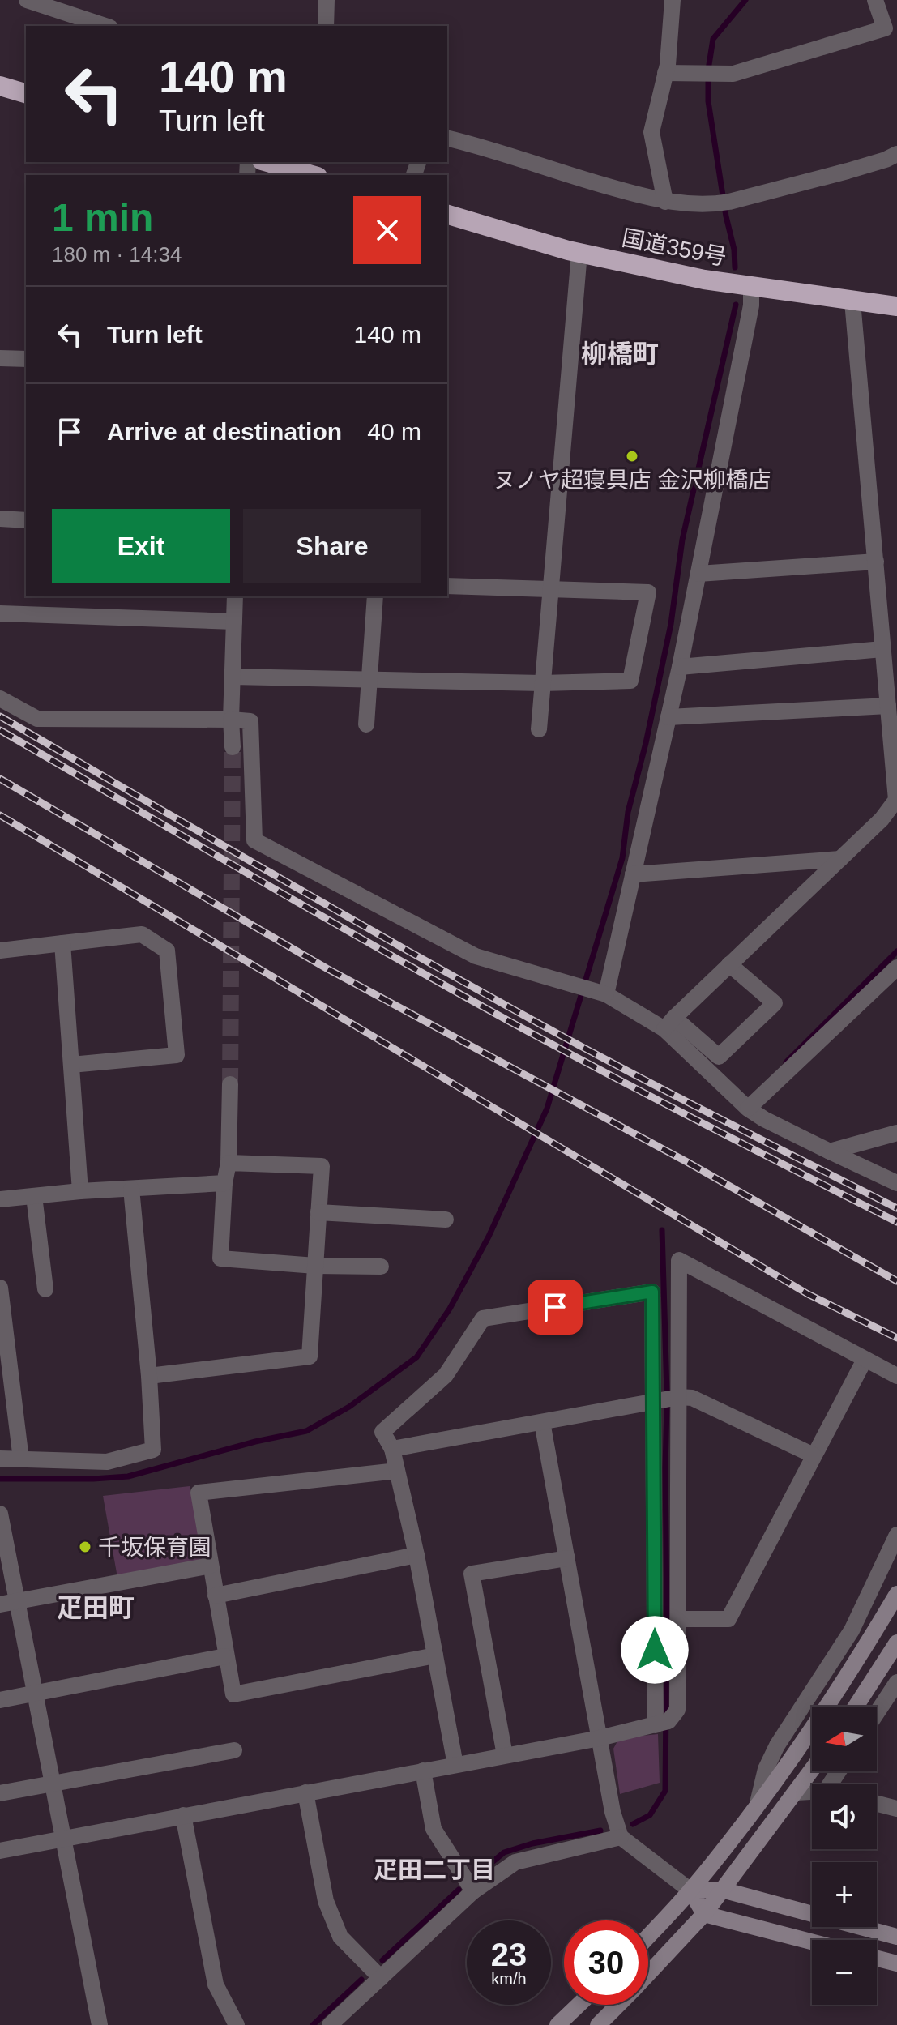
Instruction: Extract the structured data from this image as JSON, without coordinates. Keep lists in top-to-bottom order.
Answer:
{
  "streets": {
    "highway": ["国道359号"]
  },
  "districts": ["柳橋町", "疋田町", "疋田二丁目"],
  "places": ["ヌノヤ超寝具店 金沢柳橋店", "千坂保育園"],
  "north": "left",
  "page": {
    "turn": ["140 m", "Turn left"],
    "heading": ["1 min", "180 m · 14:34"],
    "list": [
      {
        "name": "Turn left",
        "value": "140 m"
      },
      {
        "name": "Arrive at destination",
        "value": "40 m"
      }
    ],
    "buttons": ["Exit", "Share"],
    "map_buttons": ["+", "−"],
    "speed": "23 km/h",
    "limit": "30"
  }
}
